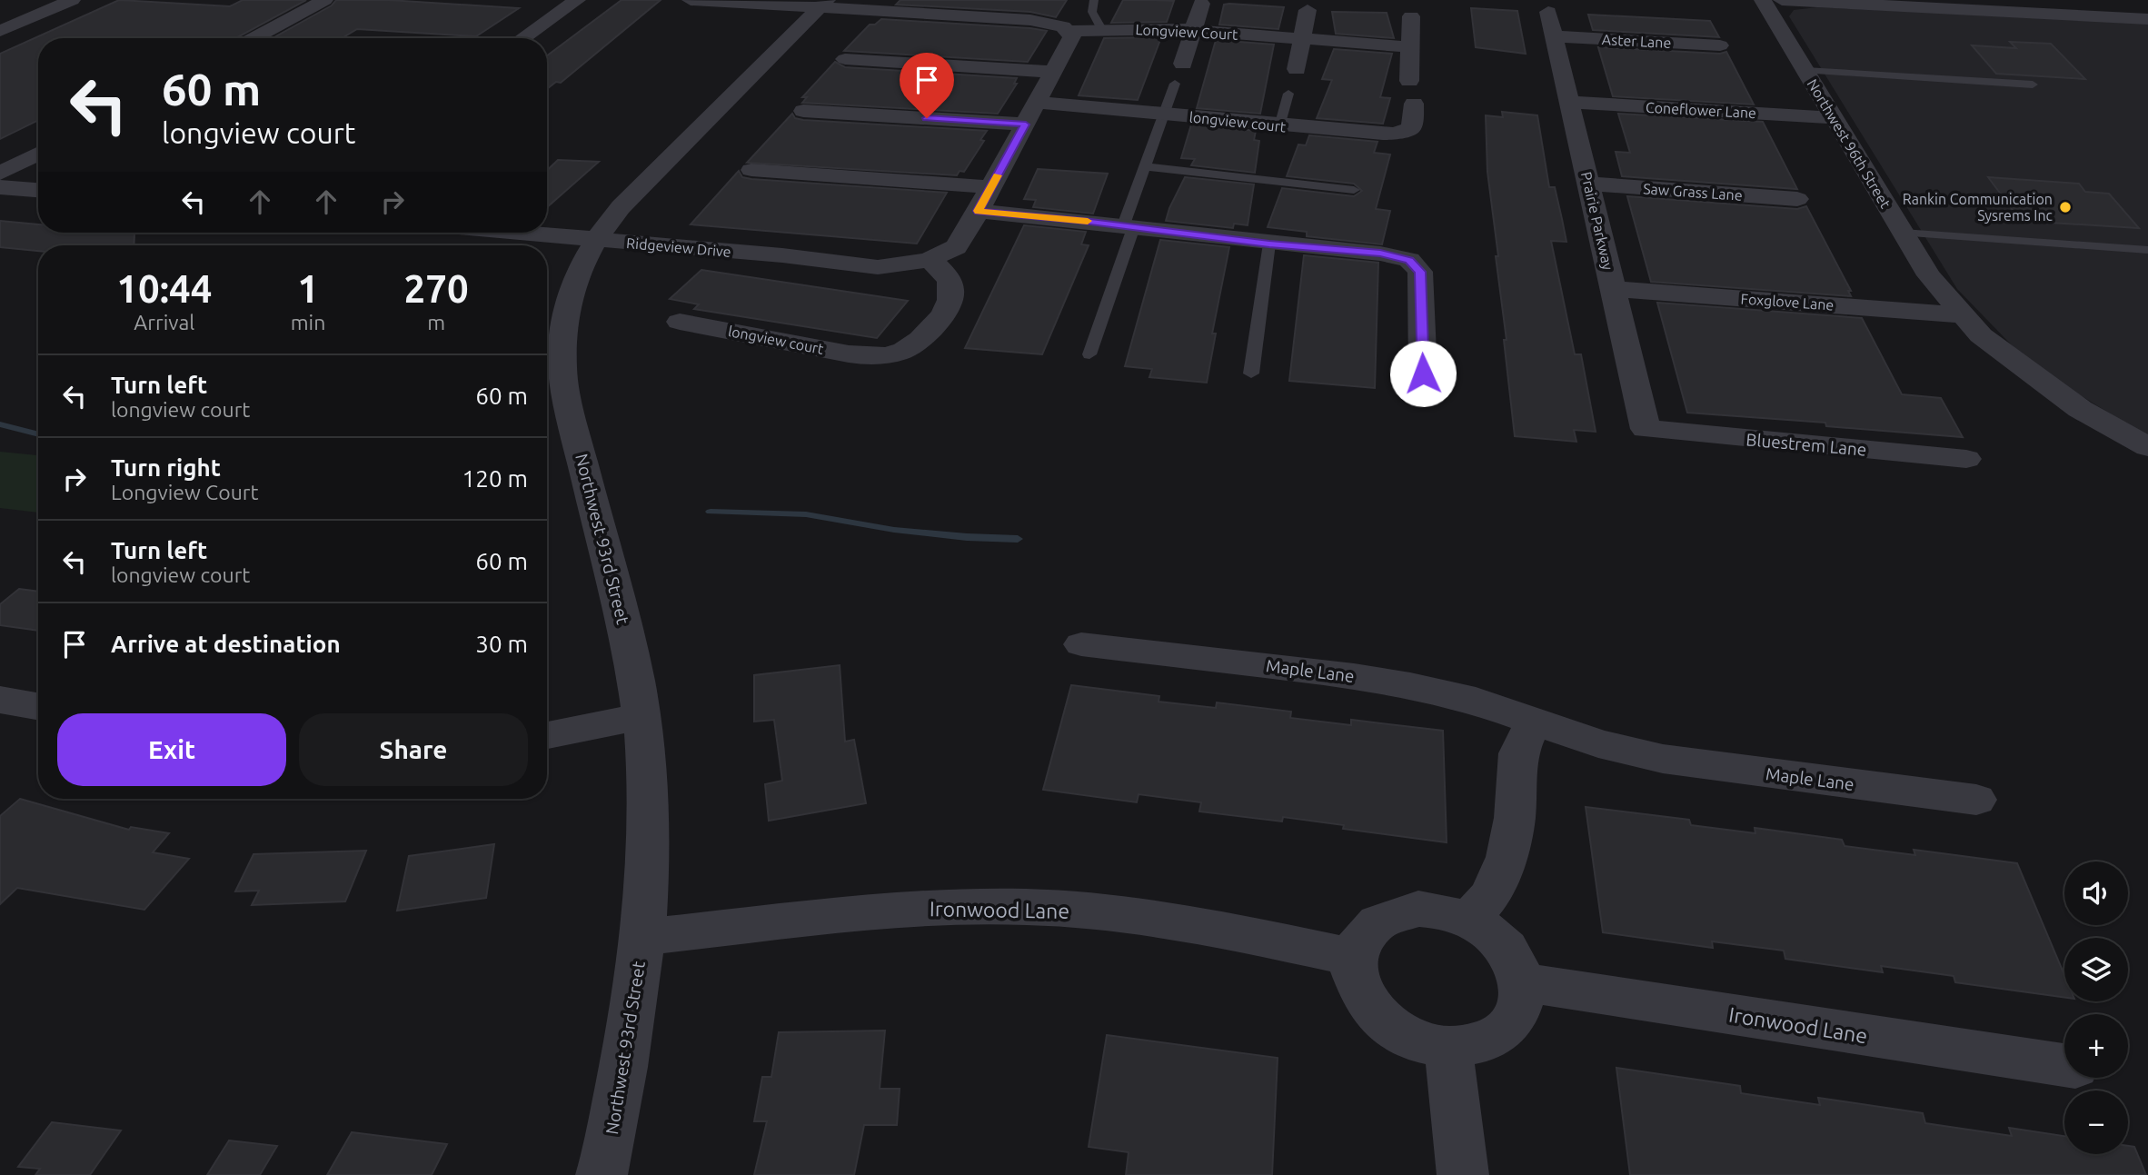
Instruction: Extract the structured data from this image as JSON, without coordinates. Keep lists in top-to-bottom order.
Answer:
{
  "streets": {
    "street": [
      "Longview Court",
      "Aster Lane",
      "Coneflower Lane",
      "longview court",
      "Northwest 96th Street",
      "Saw Grass Lane",
      "Prairie Parkway",
      "Ridgeview Drive",
      "Foxglove Lane",
      "Bluestrem Lane",
      "Northwest 93rd Street",
      "Maple Lane",
      "Ironwood Lane"
    ]
  },
  "crossings": [
    ["Longview Court", "longview court"],
    ["Longview Court", "Northwest 93rd Street"],
    ["Aster Lane", "Prairie Parkway"],
    ["Coneflower Lane", "Northwest 96th Street"],
    ["Coneflower Lane", "Prairie Parkway"],
    ["longview court", "Ridgeview Drive"],
    ["Northwest 96th Street", "Foxglove Lane"],
    ["Saw Grass Lane", "Prairie Parkway"],
    ["Prairie Parkway", "Foxglove Lane"],
    ["Prairie Parkway", "Bluestrem Lane"],
    ["Ridgeview Drive", "Northwest 93rd Street"],
    ["Northwest 93rd Street", "Ironwood Lane"]
  ],
  "places": ["Rankin Communication Sysrems Inc"],
  "page": {
    "turn": ["60 m", "longview court"],
    "eta": [
      "10:44",
      "Arrival",
      "1",
      "min",
      "270",
      "m"
    ],
    "list": [
      {
        "name": "Turn left",
        "note": "longview court",
        "value": "60 m"
      },
      {
        "name": "Turn right",
        "note": "Longview Court",
        "value": "120 m"
      },
      {
        "name": "Turn left",
        "note": "longview court",
        "value": "60 m"
      },
      {
        "name": "Arrive at destination",
        "value": "30 m"
      }
    ],
    "buttons": ["Exit", "Share"],
    "map_buttons": ["+", "−"]
  }
}
